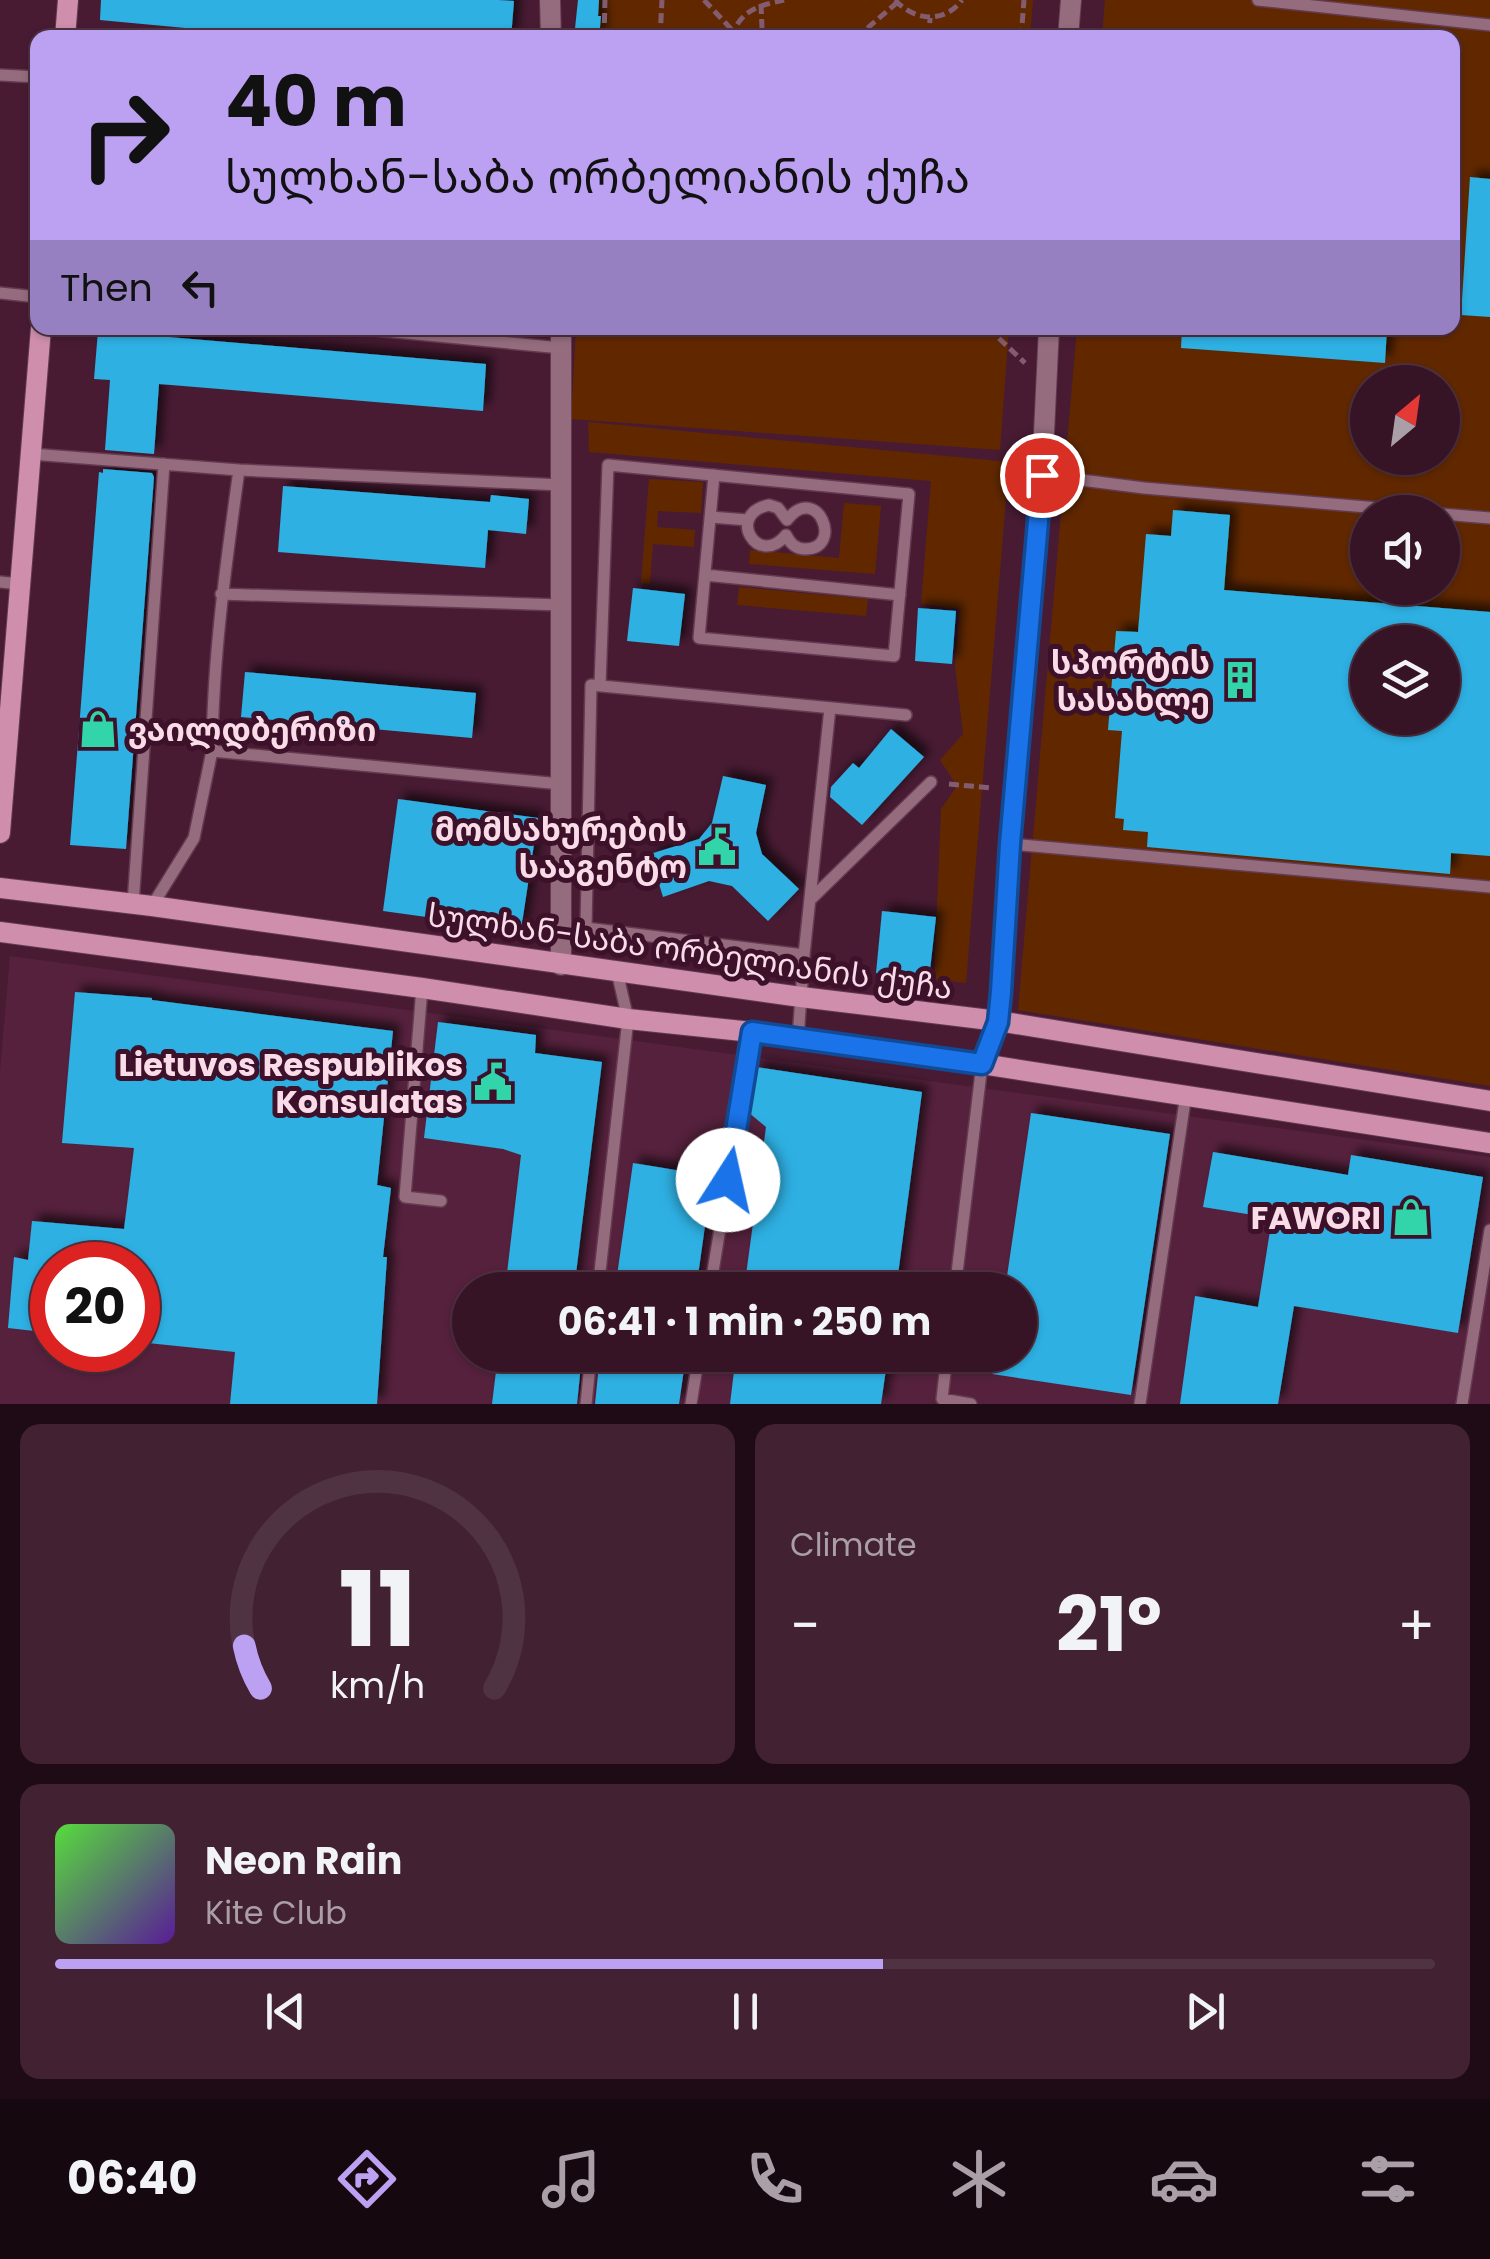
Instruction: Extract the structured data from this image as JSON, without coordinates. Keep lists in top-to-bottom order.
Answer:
{
  "streets": {
    "street": ["სულხან-საბა ორბელიანის ქუჩა"]
  },
  "places": {
    "building": ["სპორტის სასახლე"],
    "shop": ["ვაილდბერიზი", "FAWORI"],
    "public building": ["მომსახურების სააგენტო", "Lietuvos Respublikos Konsulatas"]
  },
  "north": "top right",
  "page": {
    "turn": ["40 m", "სულხან-საბა ორბელიანის ქუჩა"],
    "then": "Then",
    "limit": "20",
    "trip": "06:41 · 1 min · 250 m",
    "tile": "Climate",
    "heat": ["−", "21°", "+"],
    "song": ["Neon Rain", "Kite Club"],
    "tabs": "06:40",
    "gauge": ["11", "km/h"]
  }
}
